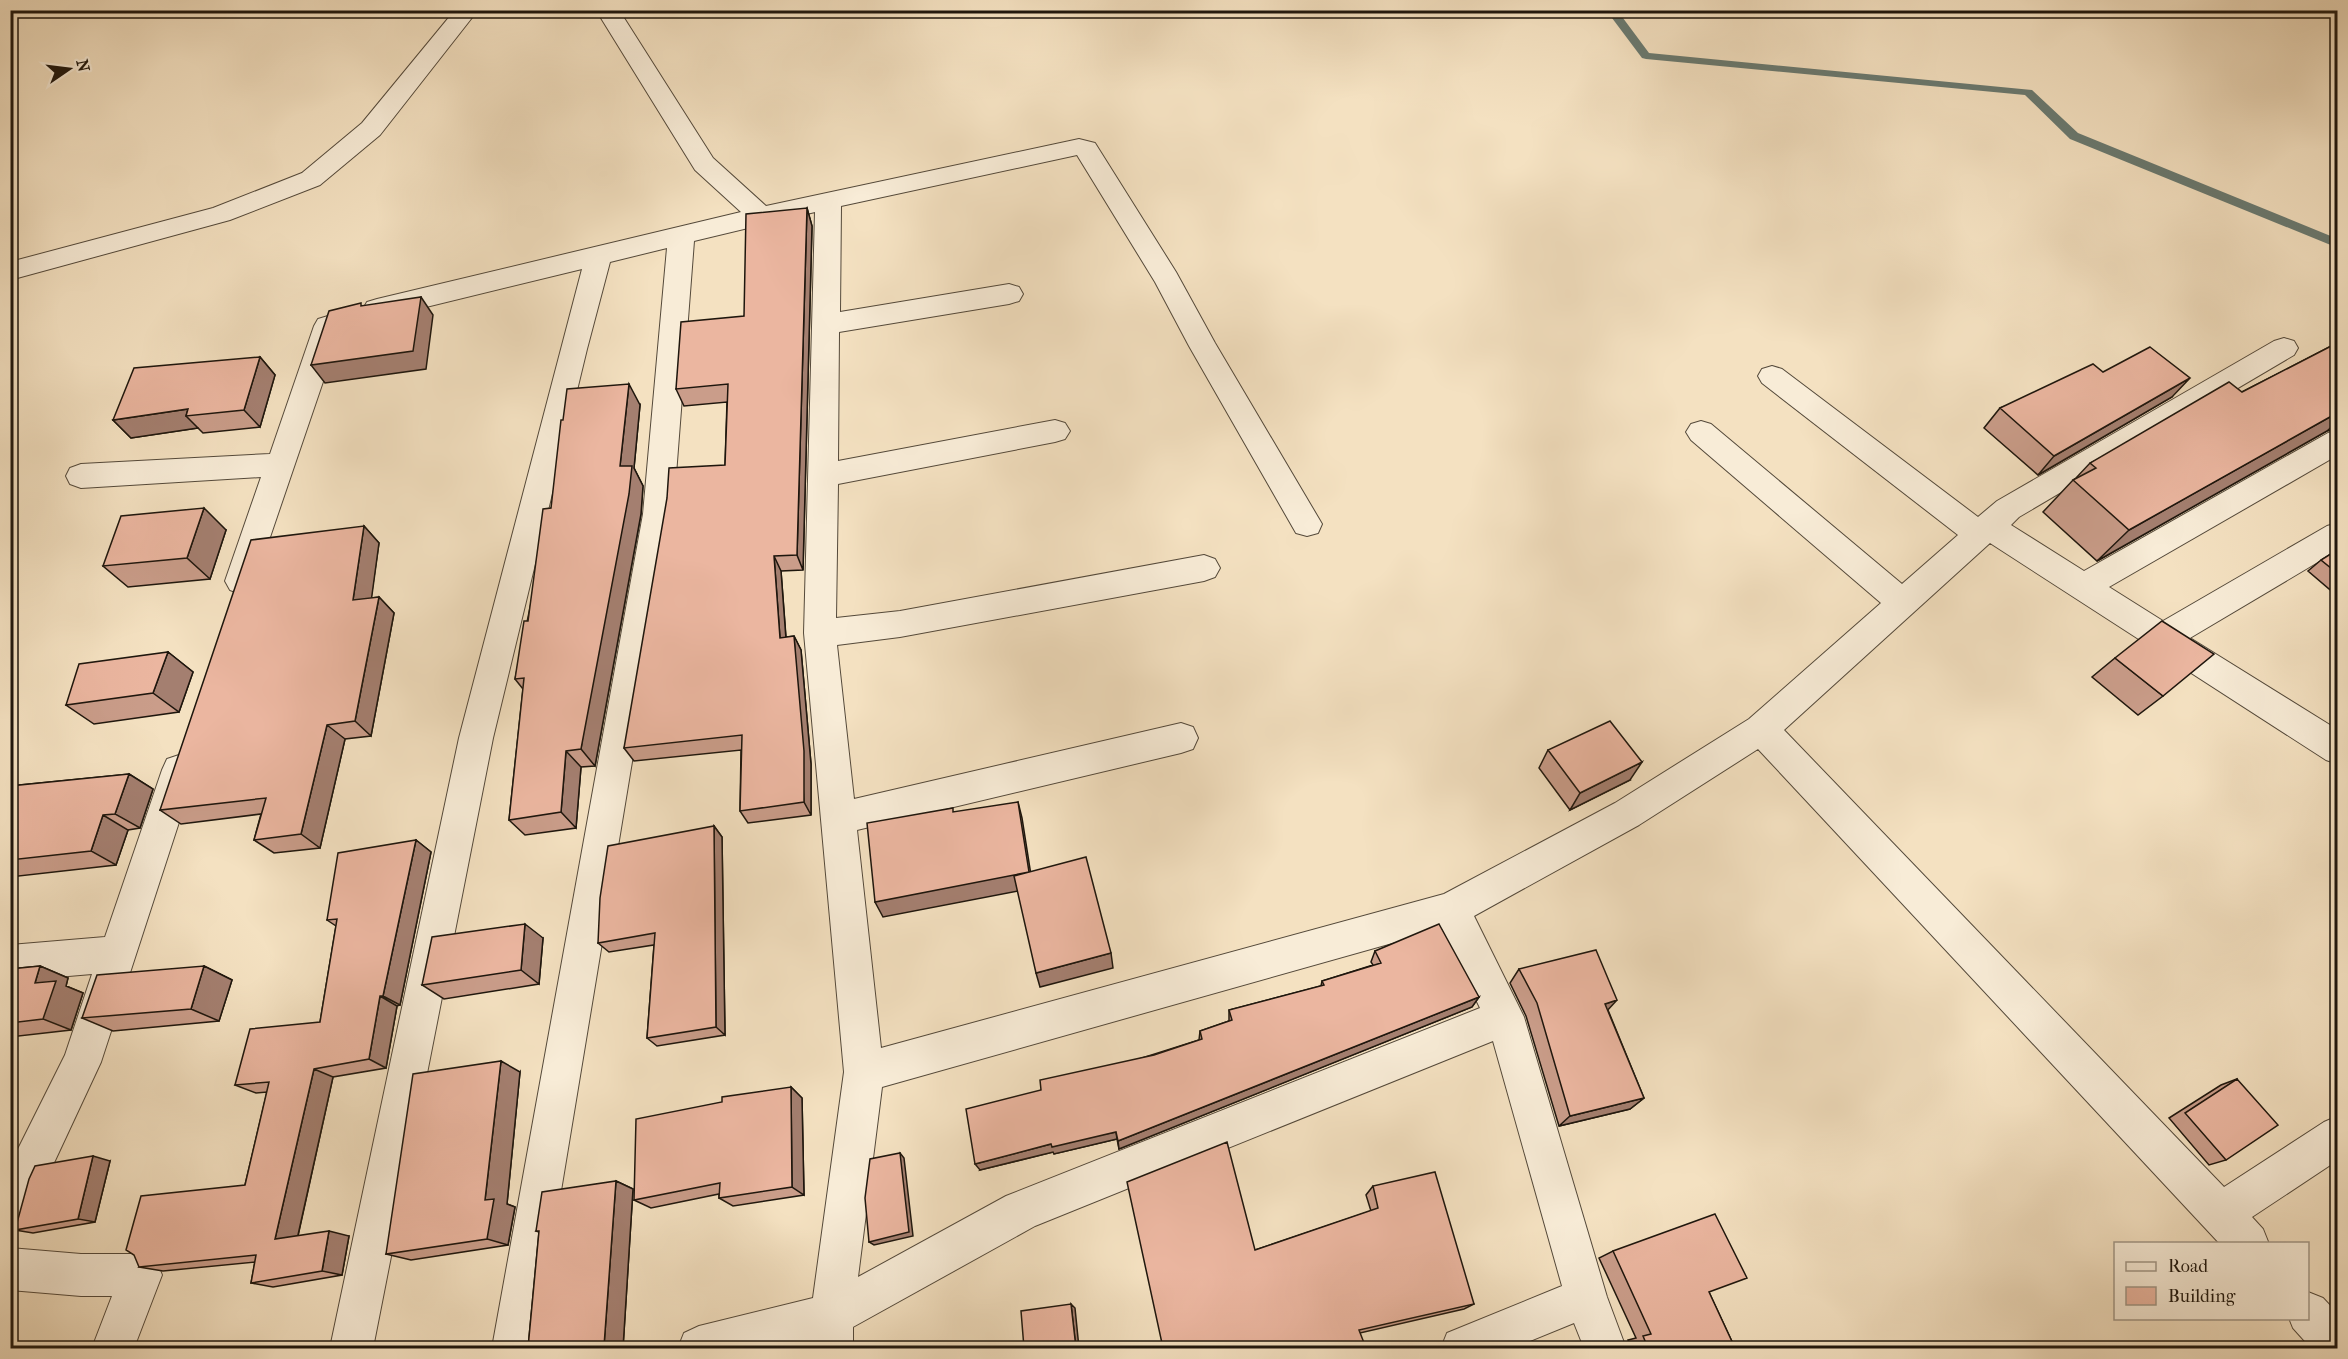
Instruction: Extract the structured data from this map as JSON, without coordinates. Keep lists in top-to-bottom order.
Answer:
{
  "legend": ["Road", "Building"],
  "north": "right"
}
